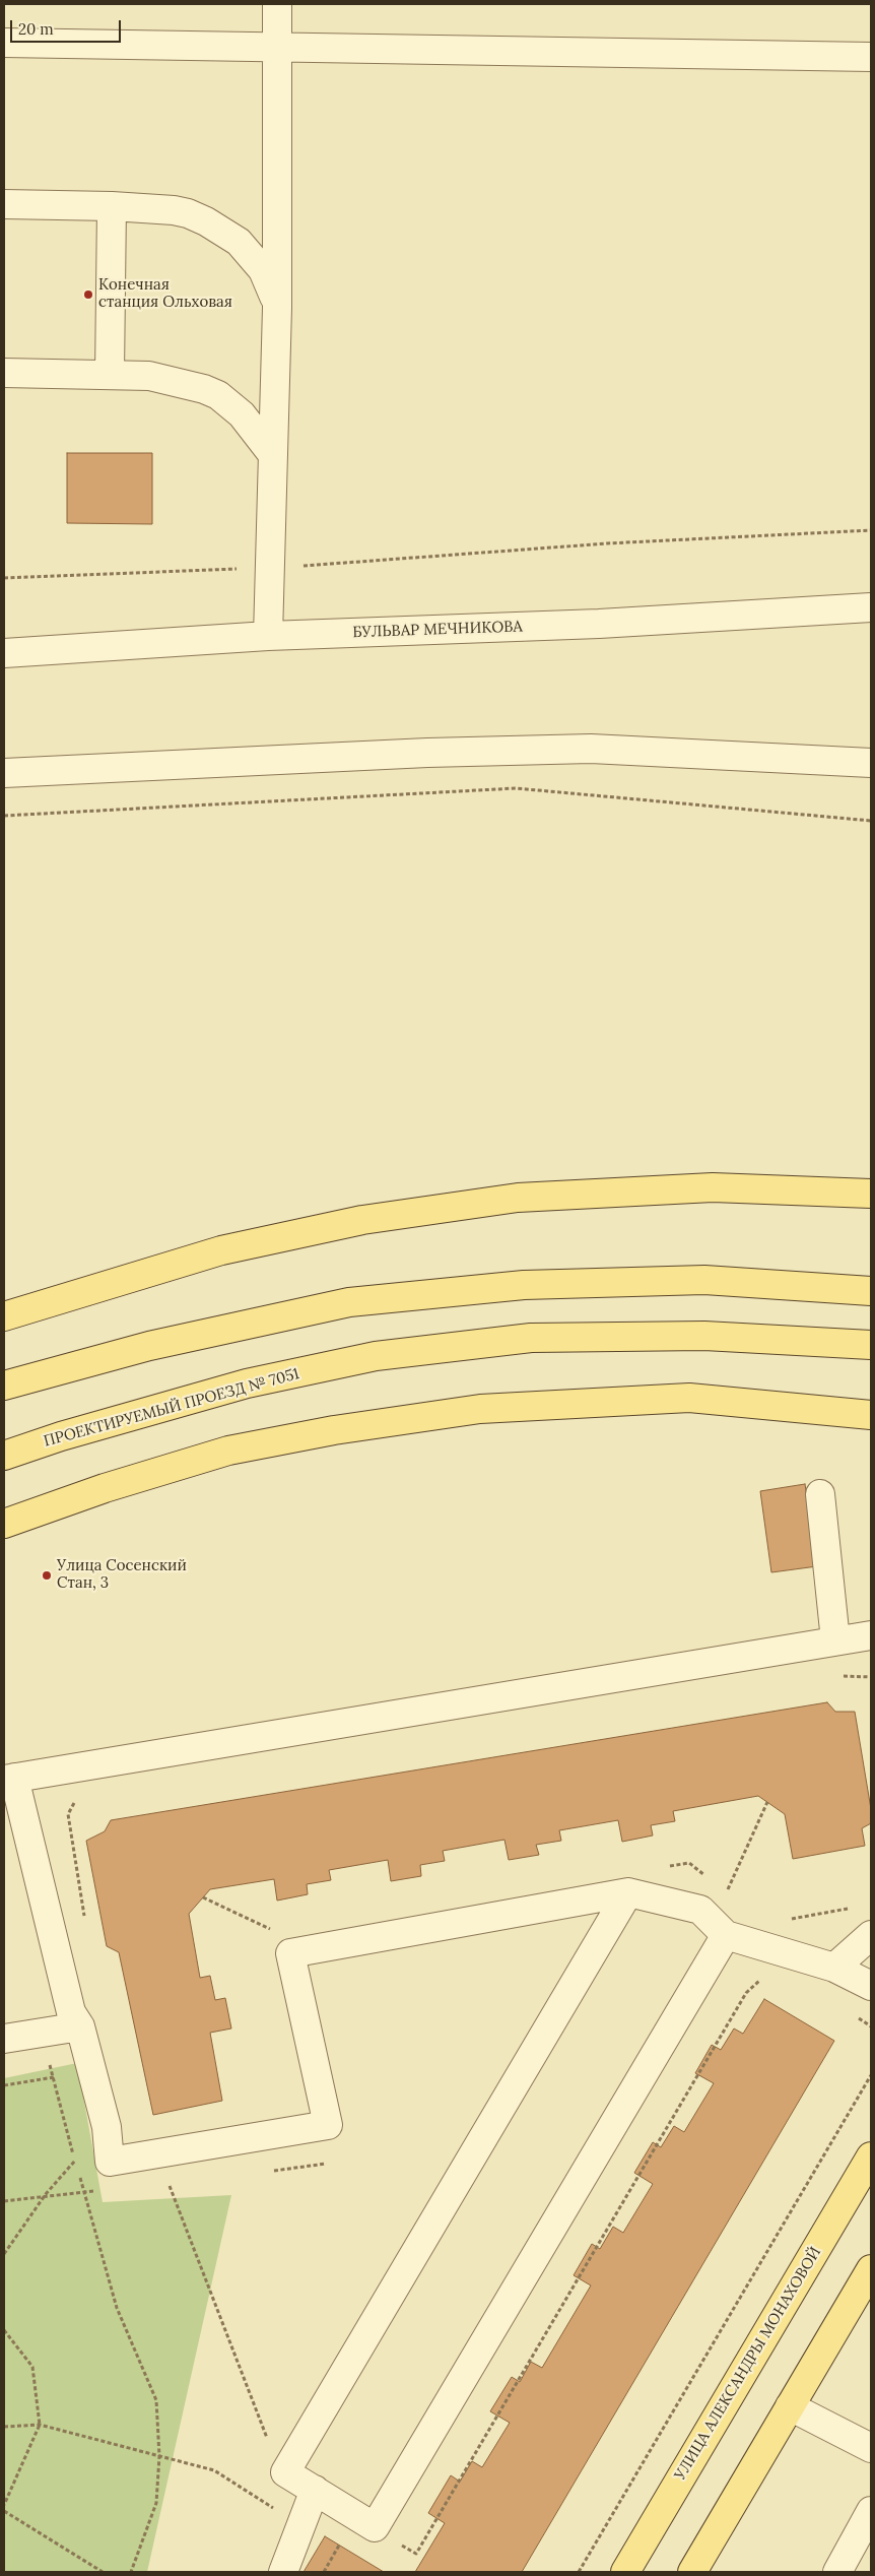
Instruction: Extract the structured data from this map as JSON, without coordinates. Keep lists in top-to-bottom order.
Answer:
{
  "streets": {
    "main road": ["ПРОЕКТИРУЕМЫЙ ПРОЕЗД № 7051", "УЛИЦА АЛЕКСАНДРЫ МОНАХОВОЙ"],
    "street": ["БУЛЬВАР МЕЧНИКОВА"]
  },
  "places": ["Конечная станция Ольховая", "Улица Сосенский Стан, 3"],
  "scale_bar": "20 m"
}
